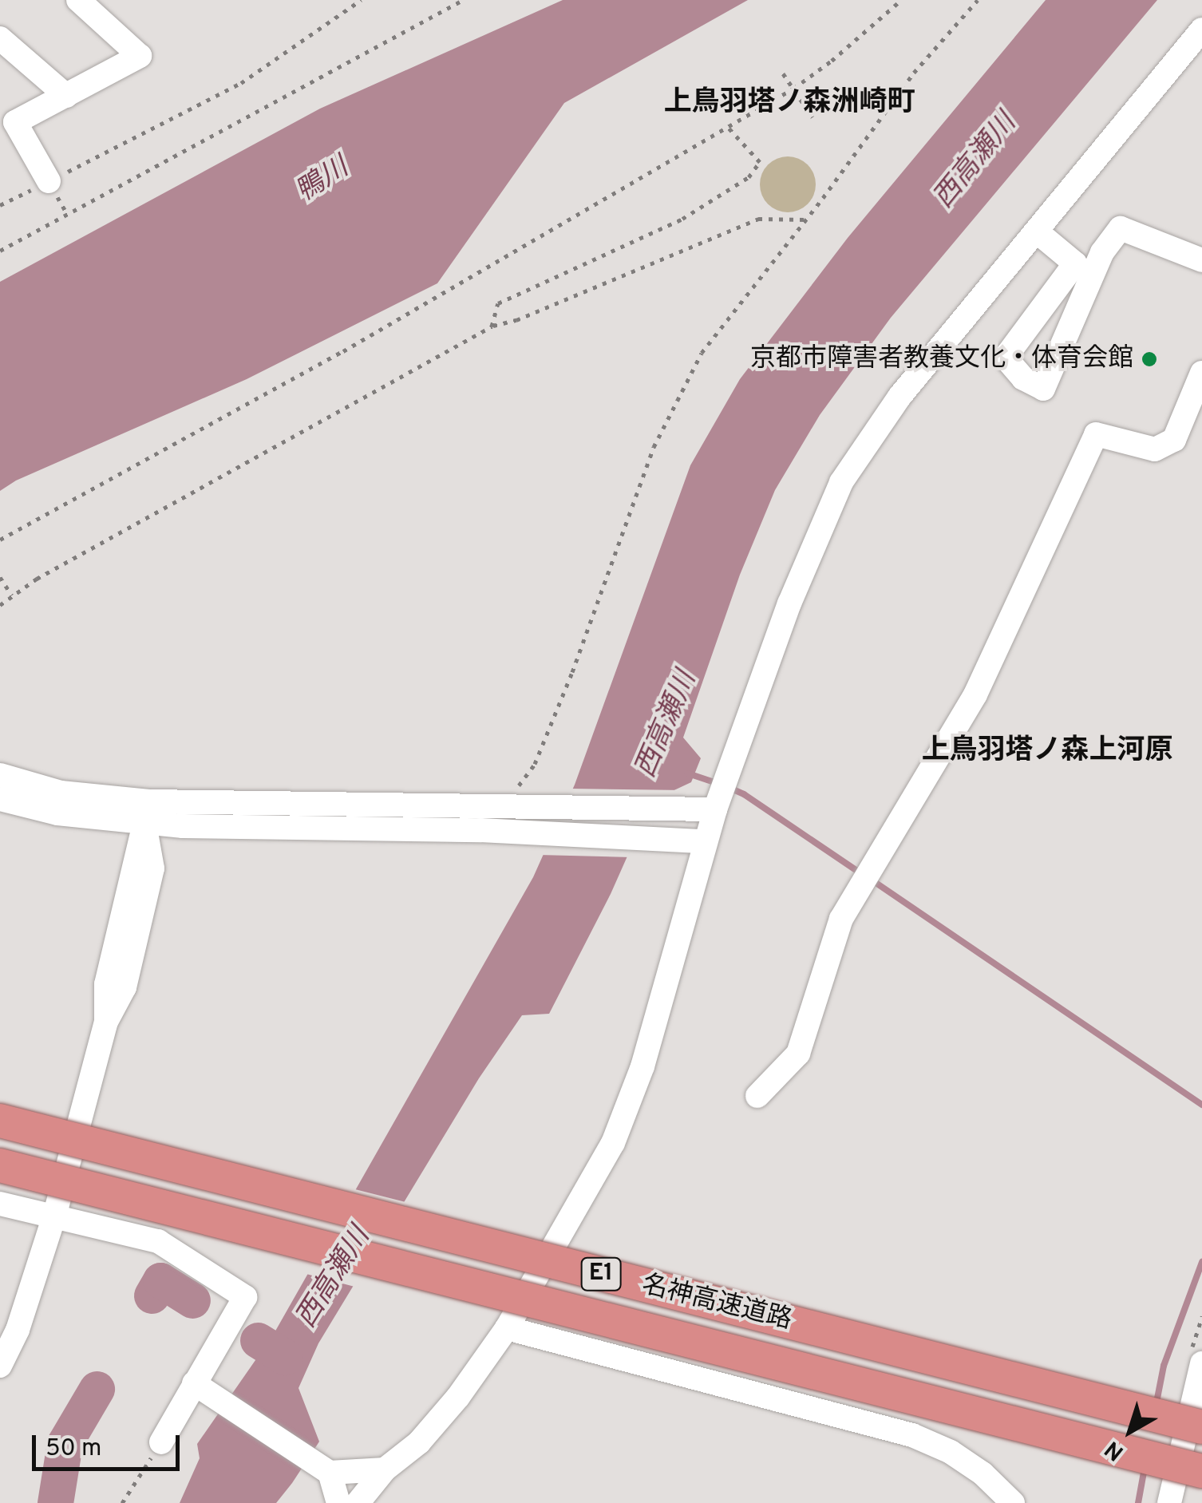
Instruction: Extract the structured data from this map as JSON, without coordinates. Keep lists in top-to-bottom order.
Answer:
{
  "streets": {
    "highway": ["E1", "名神高速道路"]
  },
  "districts": ["上鳥羽塔ノ森洲崎町", "上鳥羽塔ノ森上河原"],
  "water": ["西高瀬川", "鴨川"],
  "places": ["京都市障害者教養文化・体育会館"],
  "scale_bar": "50 m",
  "north": "bottom left"
}
